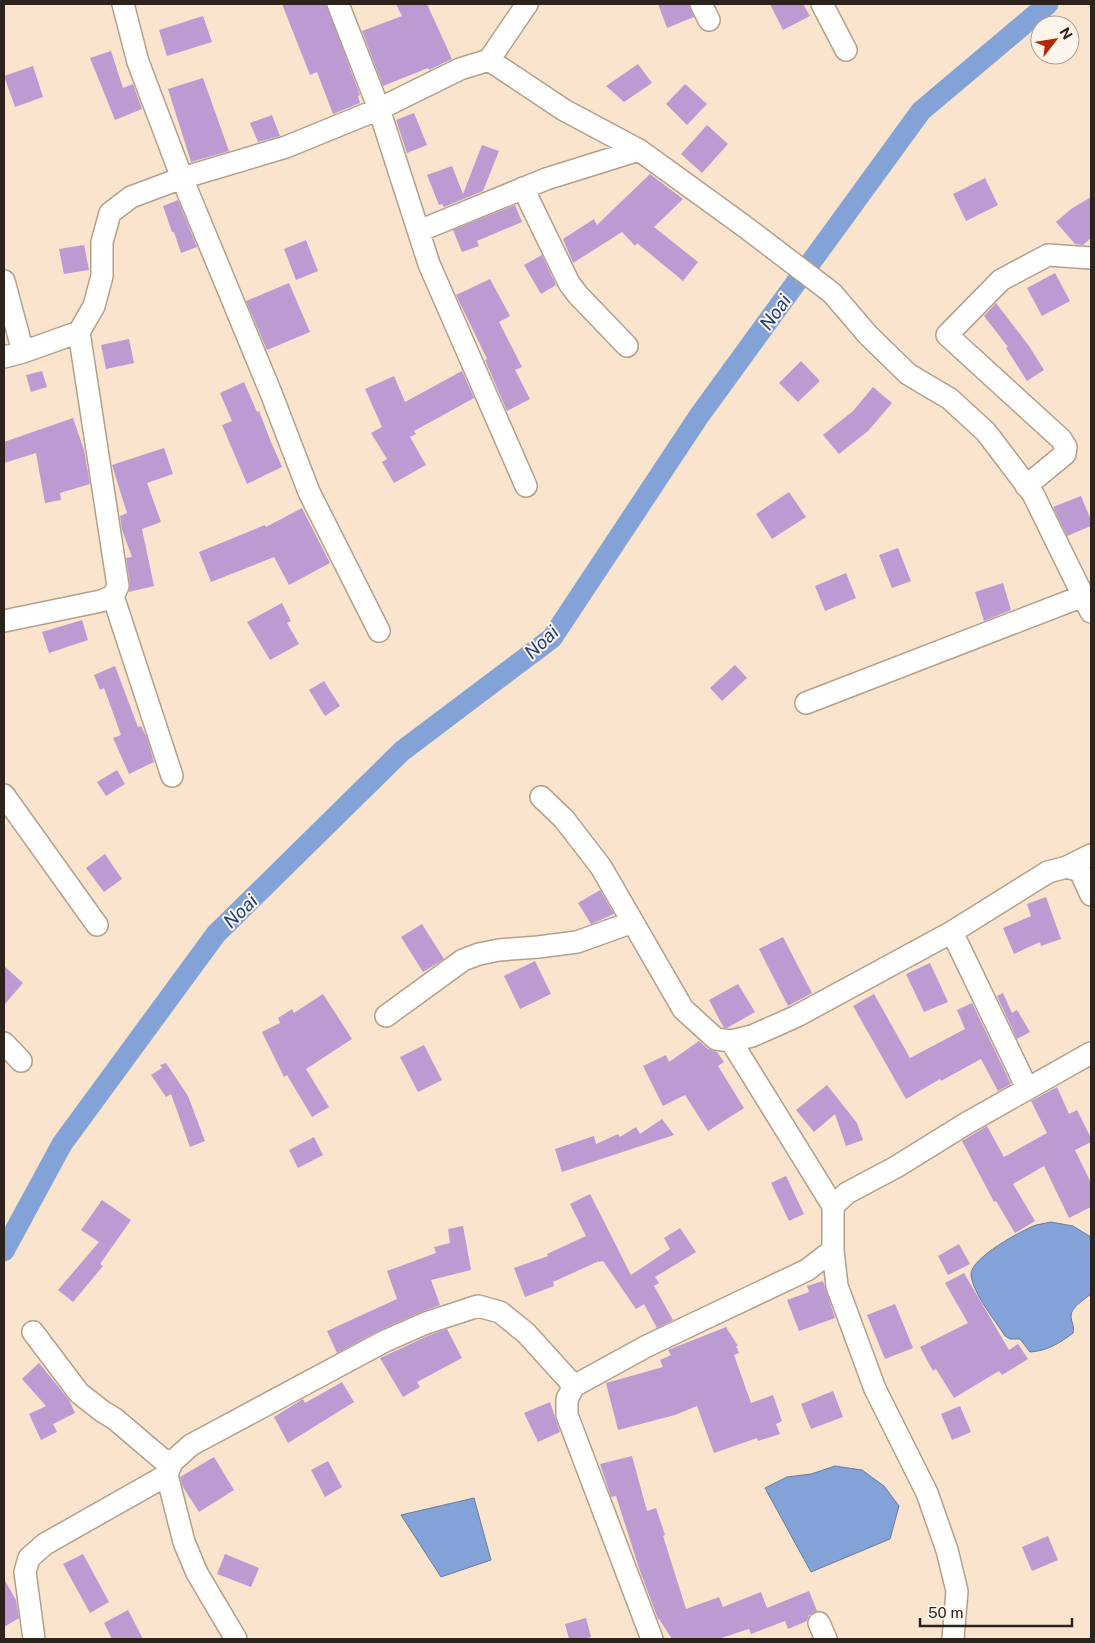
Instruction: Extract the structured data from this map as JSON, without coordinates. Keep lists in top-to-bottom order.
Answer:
{
  "water": ["Noai"],
  "scale_bar": "50 m",
  "north": "top right"
}
